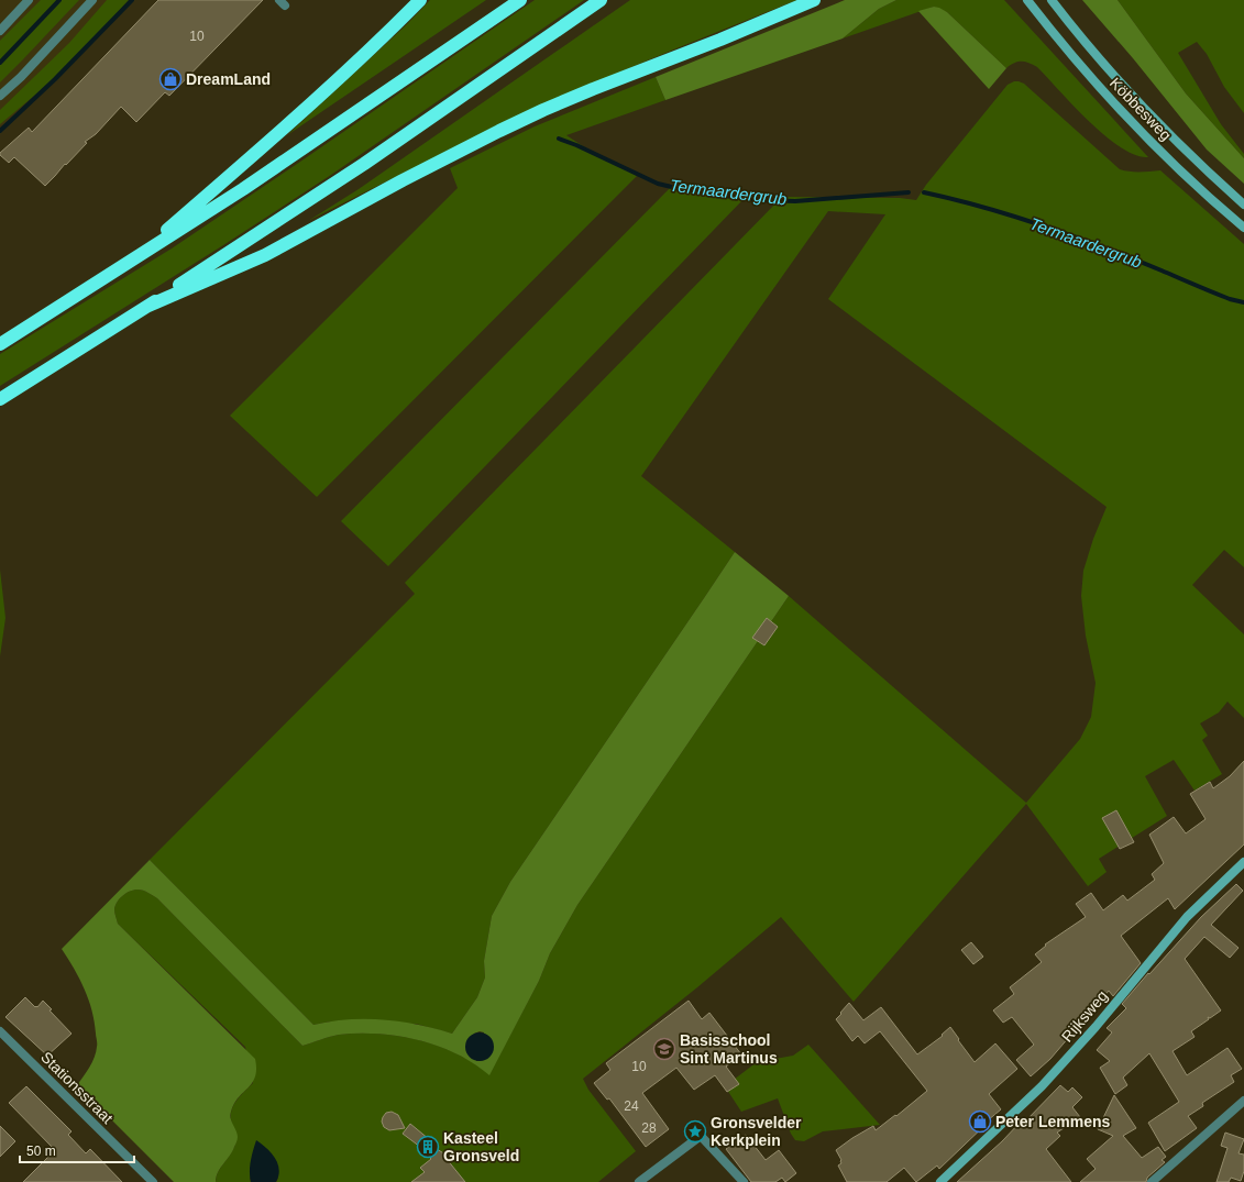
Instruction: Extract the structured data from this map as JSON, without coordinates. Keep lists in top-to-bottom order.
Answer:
{
  "streets": {
    "main road": ["Köbbesweg", "Rijksweg"],
    "street": ["Stationsstraat"]
  },
  "water": ["Termaardergrub"],
  "places": {
    "shop": ["DreamLand", "Peter Lemmens"],
    "school or university": ["Basisschool Sint Martinus"],
    "place": ["Gronsvelder Kerkplein"],
    "building": ["Kasteel Gronsveld"]
  },
  "house_numbers": [
    "10",
    "10",
    "24",
    "28"
  ],
  "scale_bar": "50 m"
}
